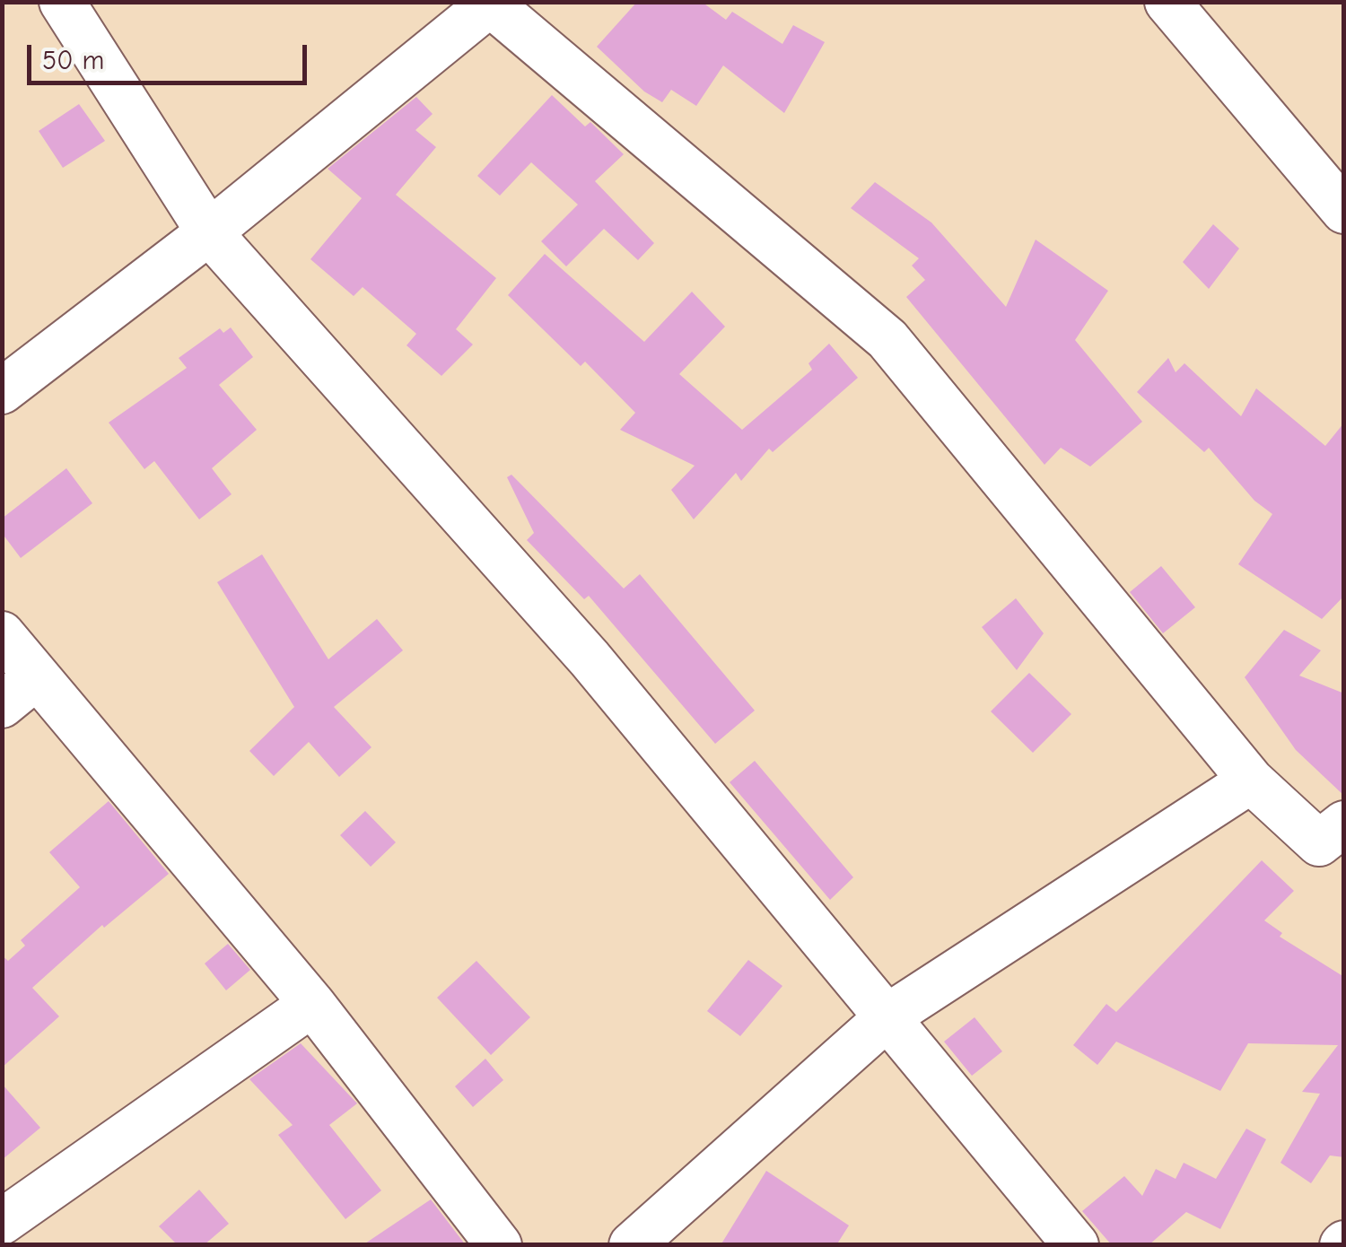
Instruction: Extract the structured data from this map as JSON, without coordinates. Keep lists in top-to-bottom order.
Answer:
{
  "scale_bar": "50 m"
}
